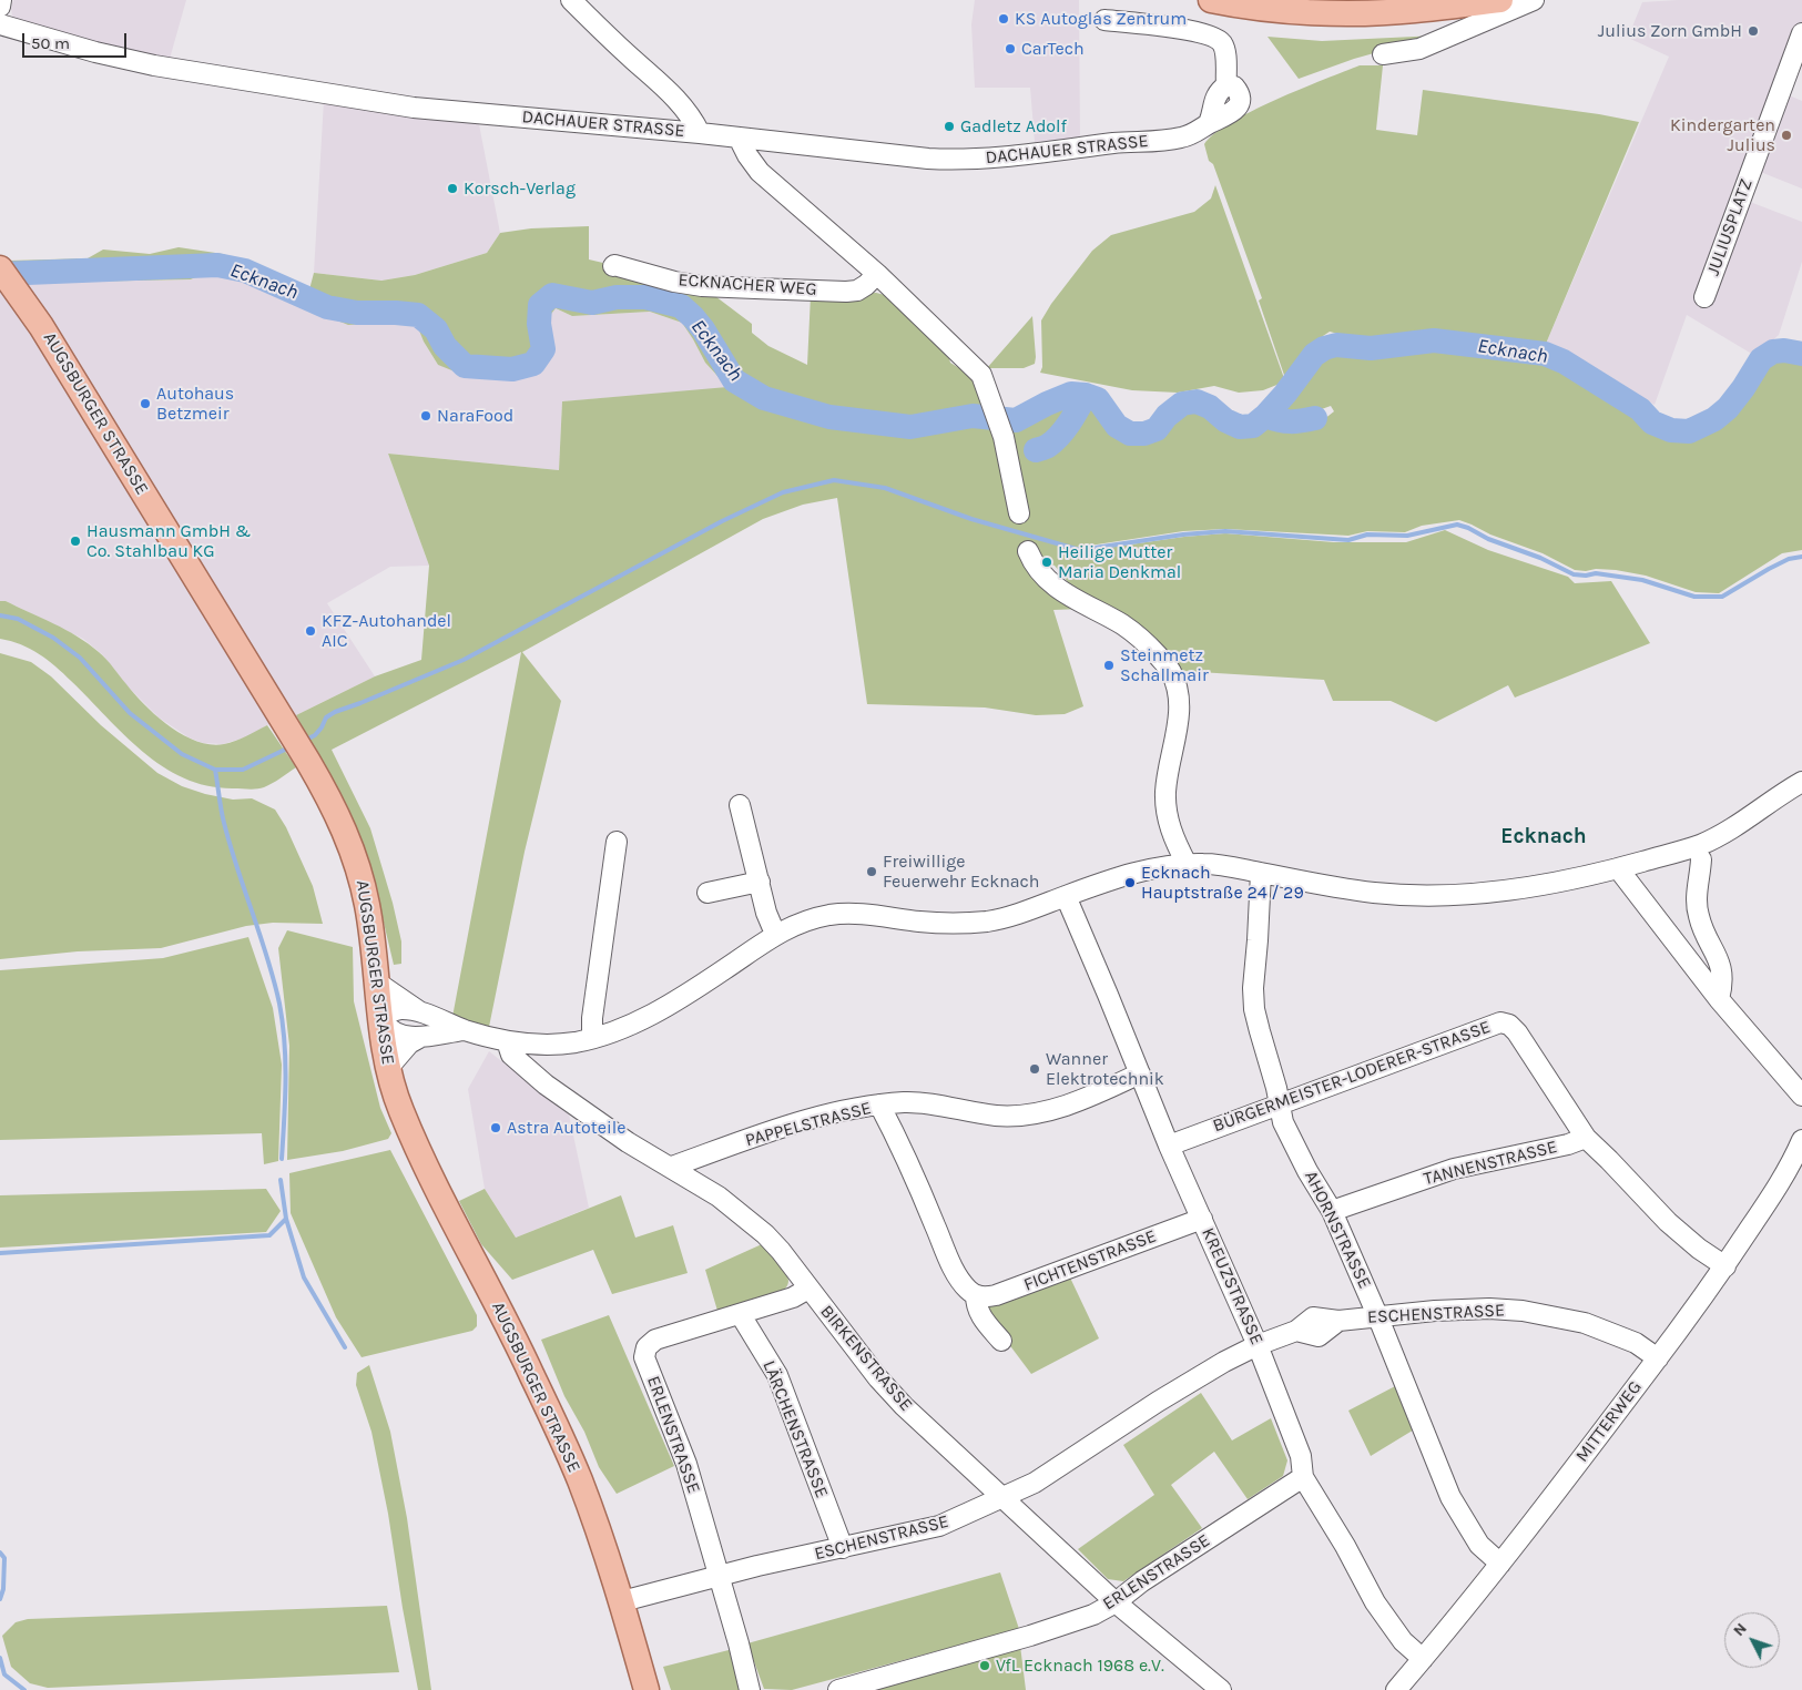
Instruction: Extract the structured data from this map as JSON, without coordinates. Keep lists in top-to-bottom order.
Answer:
{
  "streets": {
    "main road": ["AUGSBURGER STRASSE"],
    "street": [
      "DACHAUER STRASSE",
      "JULIUSPLATZ",
      "ECKNACHER WEG",
      "BÜRGERMEISTER-LODERER-STRASSE",
      "PAPPELSTRASSE",
      "TANNENSTRASSE",
      "AHORNSTRASSE",
      "FICHTENSTRASSE",
      "KREUZSTRASSE",
      "ESCHENSTRASSE",
      "BIRKENSTRASSE",
      "MITTERWEG",
      "LÄRCHENSTRASSE",
      "ERLENSTRASSE"
    ]
  },
  "crossings": [
    ["AUGSBURGER STRASSE", "ESCHENSTRASSE"],
    ["BÜRGERMEISTER-LODERER-STRASSE", "TANNENSTRASSE"],
    ["BÜRGERMEISTER-LODERER-STRASSE", "AHORNSTRASSE"],
    ["BÜRGERMEISTER-LODERER-STRASSE", "KREUZSTRASSE"],
    ["BÜRGERMEISTER-LODERER-STRASSE", "MITTERWEG"],
    ["PAPPELSTRASSE", "KREUZSTRASSE"],
    ["PAPPELSTRASSE", "BIRKENSTRASSE"],
    ["TANNENSTRASSE", "AHORNSTRASSE"],
    ["AHORNSTRASSE", "ESCHENSTRASSE"],
    ["AHORNSTRASSE", "MITTERWEG"],
    ["FICHTENSTRASSE", "KREUZSTRASSE"],
    ["KREUZSTRASSE", "ESCHENSTRASSE"],
    ["KREUZSTRASSE", "MITTERWEG"],
    ["KREUZSTRASSE", "ERLENSTRASSE"],
    ["ESCHENSTRASSE", "BIRKENSTRASSE"],
    ["ESCHENSTRASSE", "MITTERWEG"],
    ["ESCHENSTRASSE", "LÄRCHENSTRASSE"],
    ["ESCHENSTRASSE", "ERLENSTRASSE"],
    ["BIRKENSTRASSE", "ERLENSTRASSE"],
    ["LÄRCHENSTRASSE", "ERLENSTRASSE"]
  ],
  "districts": ["Ecknach"],
  "water": ["Ecknach"],
  "places": [
    "KS Autoglas Zentrum",
    "Julius Zorn GmbH",
    "CarTech",
    "Gadletz Adolf",
    "Kindergarten Julius",
    "Korsch-Verlag",
    "Autohaus Betzmeir",
    "NaraFood",
    "Hausmann GmbH & Co. Stahlbau KG",
    "Heilige Mutter Maria Denkmal",
    "KFZ-Autohandel AIC",
    "Steinmetz Schallmair",
    "Freiwillige Feuerwehr Ecknach",
    "Ecknach Hauptstraße 24 / 29",
    "Wanner Elektrotechnik",
    "Astra Autoteile",
    "VfL Ecknach 1968 e.V."
  ],
  "scale_bar": "50 m",
  "north": "top left"
}
